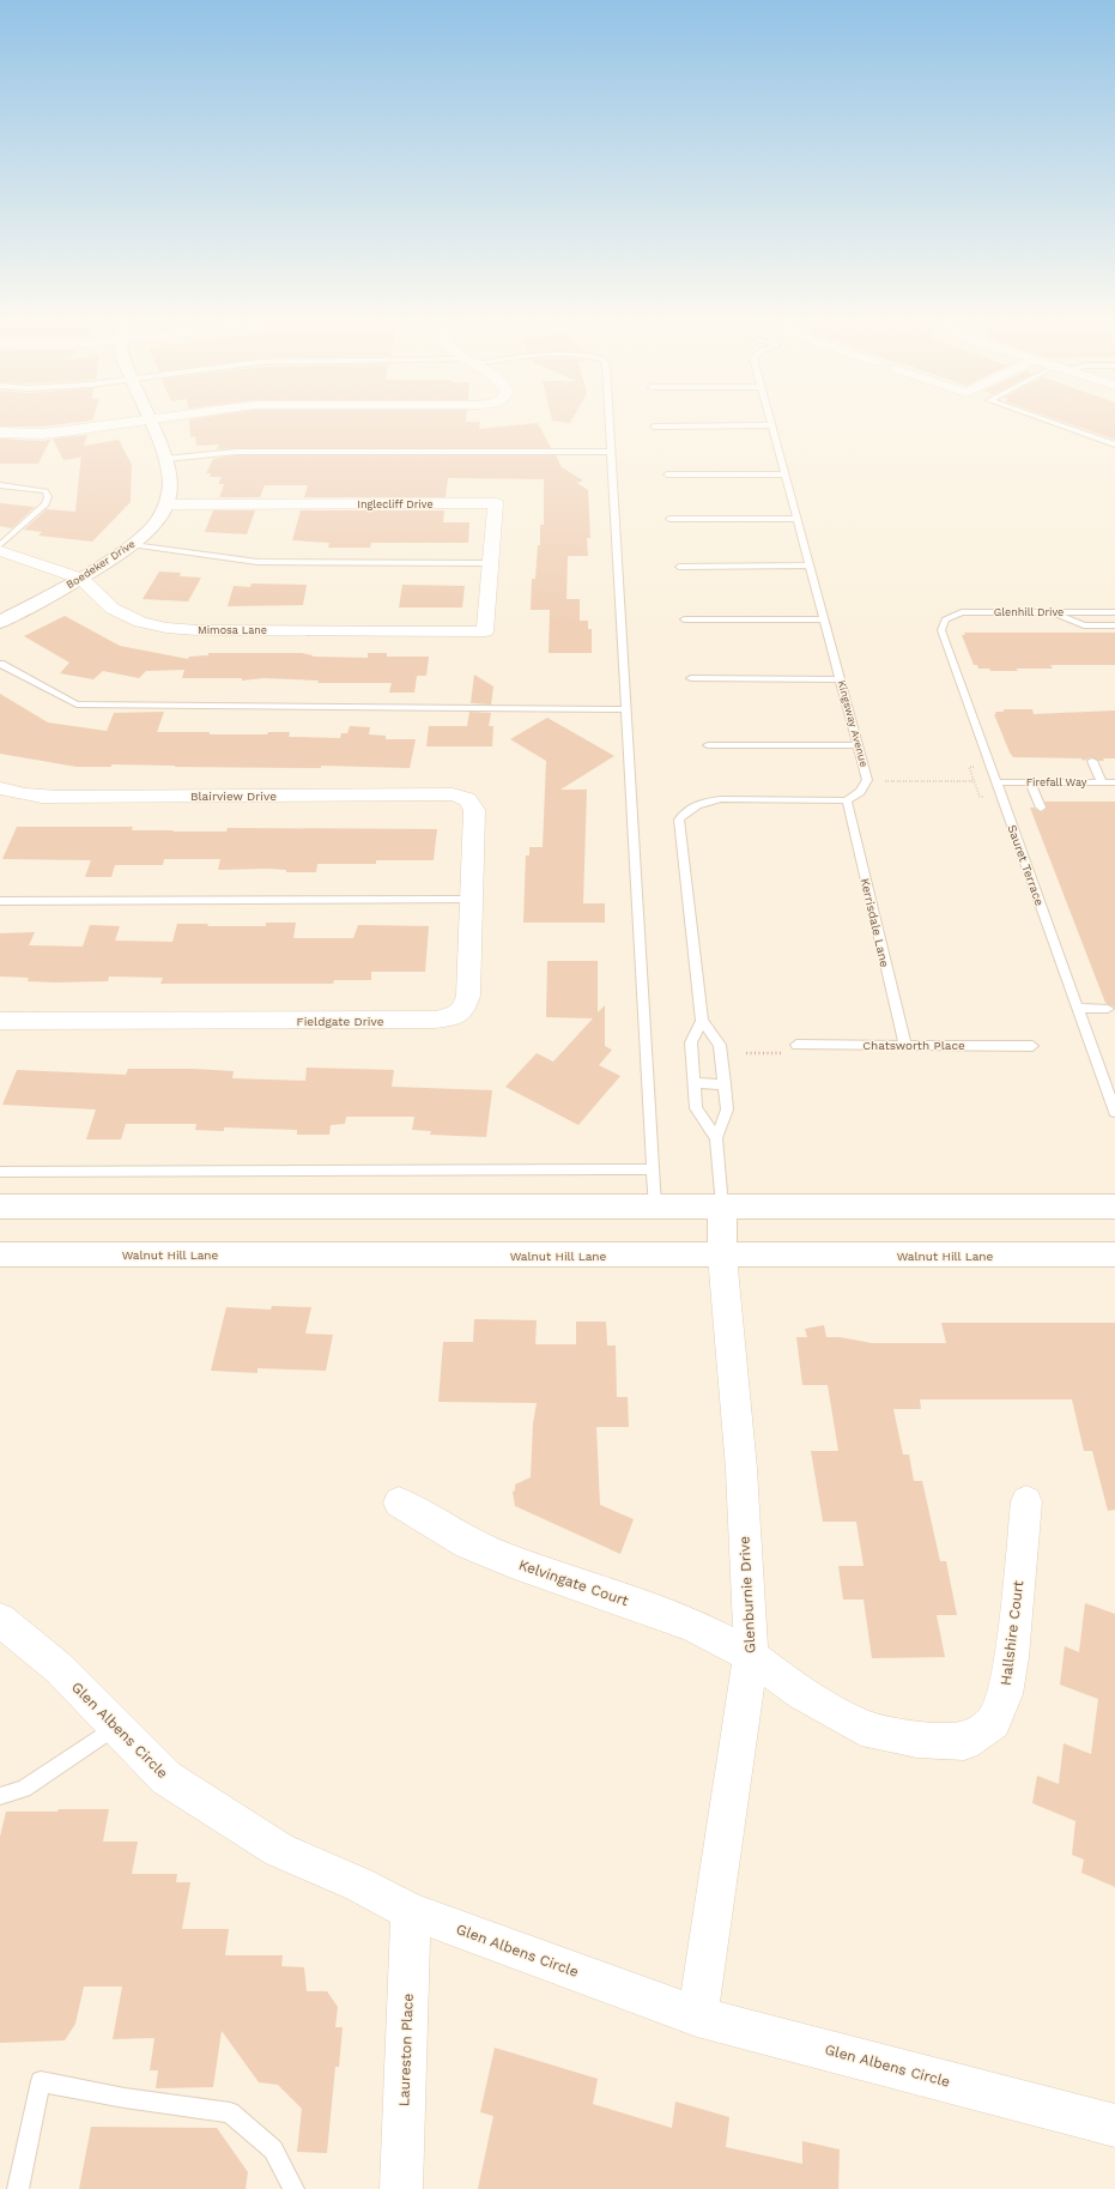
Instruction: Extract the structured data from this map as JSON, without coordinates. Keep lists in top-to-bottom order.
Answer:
{
  "streets": {
    "main road": ["Boedeker Drive", "Walnut Hill Lane"],
    "street": [
      "Inglecliff Drive",
      "Mimosa Lane",
      "Blairview Drive",
      "Fieldgate Drive",
      "Kelvingate Court",
      "Glenburnie Drive",
      "Hallshire Court",
      "Glen Albens Circle",
      "Laureston Place"
    ],
    "lane": [
      "Glenhill Drive",
      "Kingsway Avenue",
      "Firefall Way",
      "Sauret Terrace",
      "Kerrisdale Lane",
      "Chatsworth Place"
    ]
  },
  "crossings": [
    ["Inglecliff Drive", "Boedeker Drive"],
    ["Inglecliff Drive", "Mimosa Lane"],
    ["Boedeker Drive", "Mimosa Lane"],
    ["Glenhill Drive", "Sauret Terrace"],
    ["Kingsway Avenue", "Kerrisdale Lane"],
    ["Firefall Way", "Sauret Terrace"],
    ["Blairview Drive", "Fieldgate Drive"],
    ["Kerrisdale Lane", "Chatsworth Place"],
    ["Walnut Hill Lane", "Glenburnie Drive"],
    ["Kelvingate Court", "Glenburnie Drive"],
    ["Kelvingate Court", "Hallshire Court"],
    ["Glenburnie Drive", "Hallshire Court"],
    ["Glenburnie Drive", "Glen Albens Circle"],
    ["Glen Albens Circle", "Laureston Place"]
  ]
}
